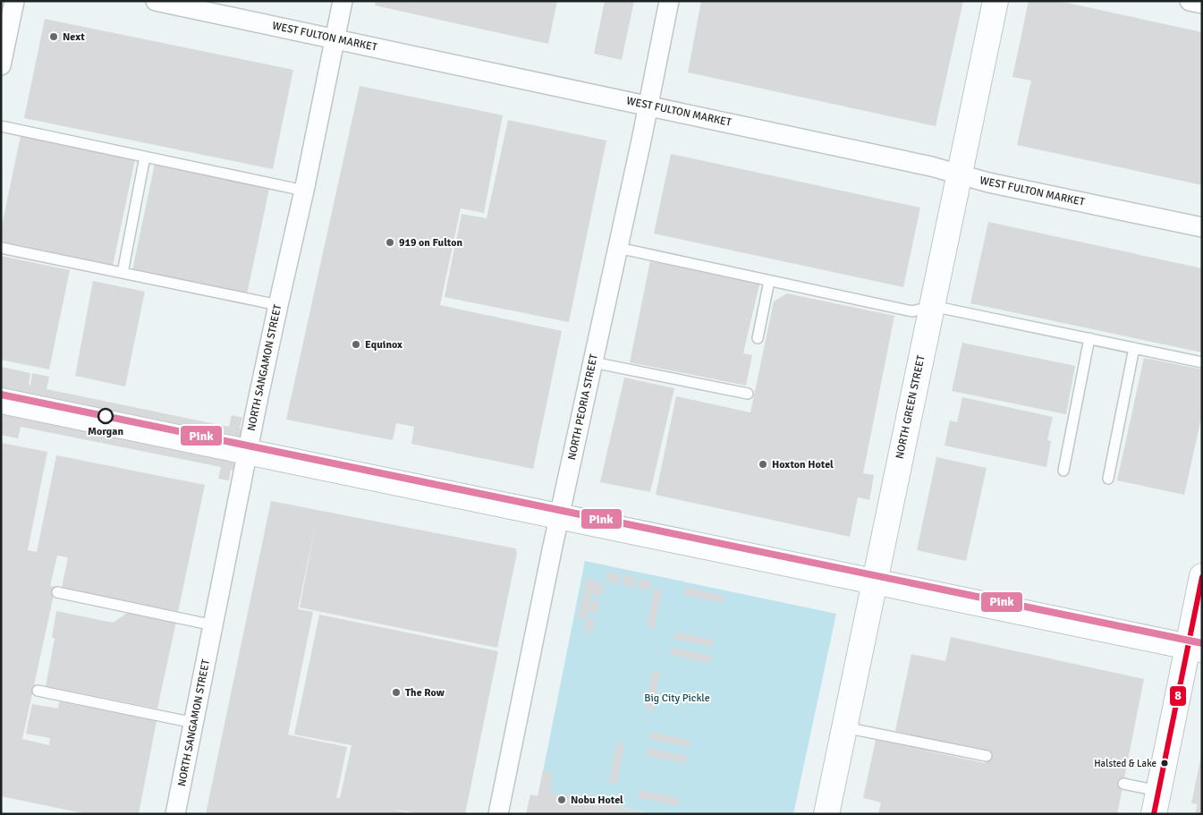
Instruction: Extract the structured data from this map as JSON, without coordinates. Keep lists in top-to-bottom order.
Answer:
{
  "streets": {
    "main road": ["NORTH GREEN STREET"],
    "street": ["WEST FULTON MARKET", "NORTH SANGAMON STREET", "NORTH PEORIA STREET"]
  },
  "crossings": [
    ["WEST FULTON MARKET", "NORTH SANGAMON STREET"],
    ["WEST FULTON MARKET", "NORTH PEORIA STREET"],
    ["WEST FULTON MARKET", "NORTH GREEN STREET"]
  ],
  "parks": ["Big City Pickle"],
  "places": [
    "Next",
    "919 on Fulton",
    "Equinox",
    "Morgan",
    "Hoxton Hotel",
    "The Row",
    "Halsted & Lake",
    "Nobu Hotel"
  ],
  "lines": ["transit line Pink", "transit line 8"]
}
